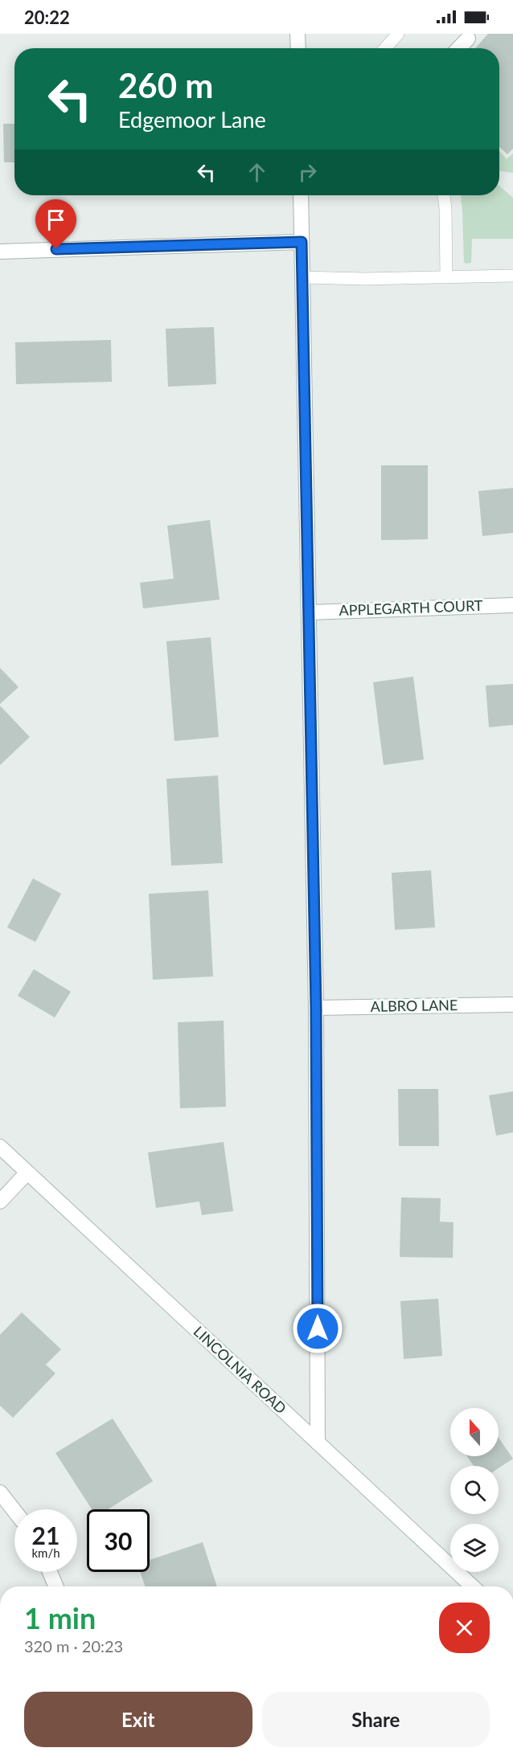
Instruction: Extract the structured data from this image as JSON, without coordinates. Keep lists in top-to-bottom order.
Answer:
{
  "streets": {
    "street": ["APPLEGARTH COURT", "ALBRO LANE", "LINCOLNIA ROAD"]
  },
  "north": "top",
  "page": {
    "status": "20:22",
    "turn": ["260 m", "Edgemoor Lane"],
    "speed": "21 km/h",
    "limit": "30",
    "heading": ["1 min", "320 m · 20:23"],
    "buttons": ["Exit", "Share"]
  }
}
